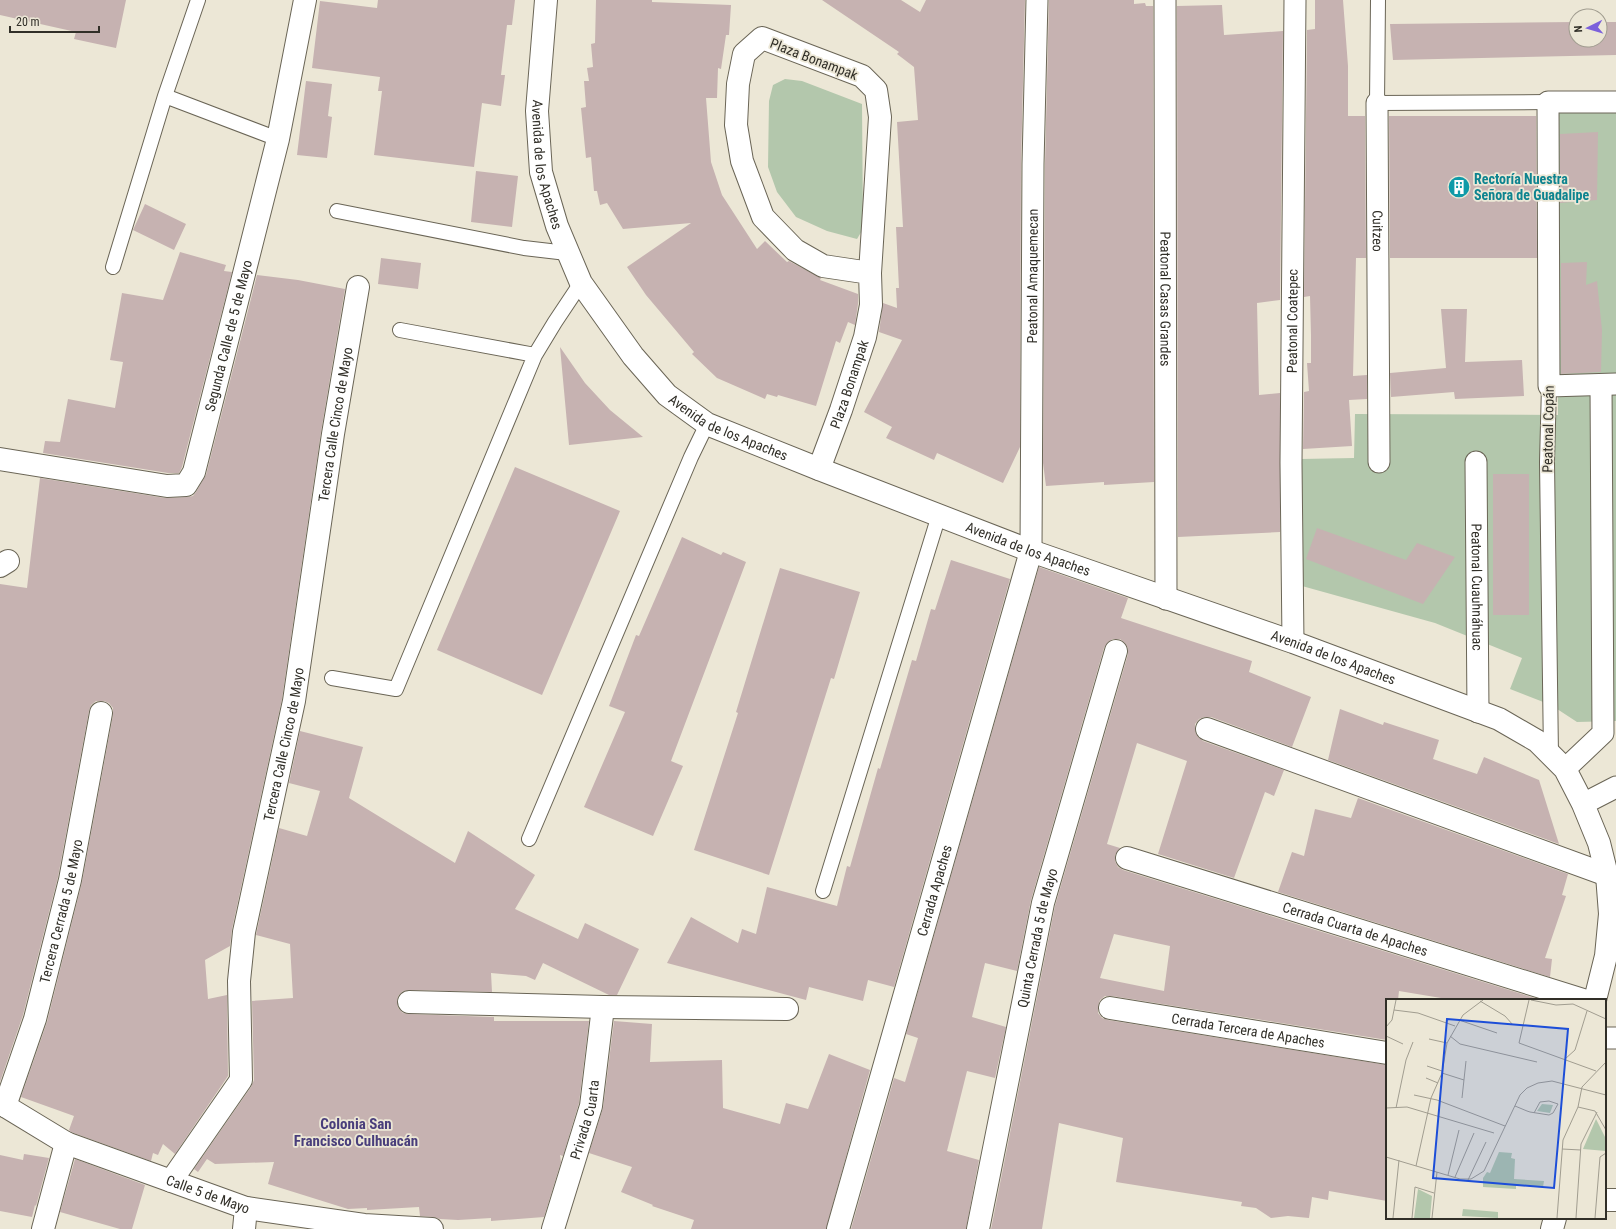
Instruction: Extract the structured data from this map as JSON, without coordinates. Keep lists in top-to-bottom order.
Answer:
{
  "streets": {
    "street": [
      "Plaza Bonampak",
      "Avenida de los Apaches",
      "Cuitzeo",
      "Peatonal Amaquemecan",
      "Peatonal Casas Grandes",
      "Peatonal Coatepec",
      "Segunda Calle de 5 de Mayo",
      "Tercera Calle Cinco de Mayo",
      "Peatonal Copán",
      "Peatonal Cuauhnáhuac",
      "Cerrada Apaches",
      "Tercera Cerrada 5 de Mayo",
      "Cerrada Cuarta de Apaches",
      "Quinta Cerrada 5 de Mayo",
      "Cerrada Tercera de Apaches",
      "Privada Cuarta",
      "Calle 5 de Mayo"
    ]
  },
  "crossings": [
    ["Plaza Bonampak", "Avenida de los Apaches"],
    ["Avenida de los Apaches", "Peatonal Amaquemecan"],
    ["Avenida de los Apaches", "Peatonal Casas Grandes"],
    ["Avenida de los Apaches", "Peatonal Coatepec"],
    ["Avenida de los Apaches", "Peatonal Copán"],
    ["Avenida de los Apaches", "Peatonal Cuauhnáhuac"],
    ["Avenida de los Apaches", "Cerrada Apaches"],
    ["Peatonal Amaquemecan", "Cerrada Apaches"],
    ["Tercera Calle Cinco de Mayo", "Calle 5 de Mayo"],
    ["Tercera Cerrada 5 de Mayo", "Calle 5 de Mayo"]
  ],
  "districts": ["Colonia San Francisco Culhuacán"],
  "places": {
    "building": ["Rectoría Nuestra Señora de Guadalipe"]
  },
  "scale_bar": "20 m",
  "north": "left"
}
